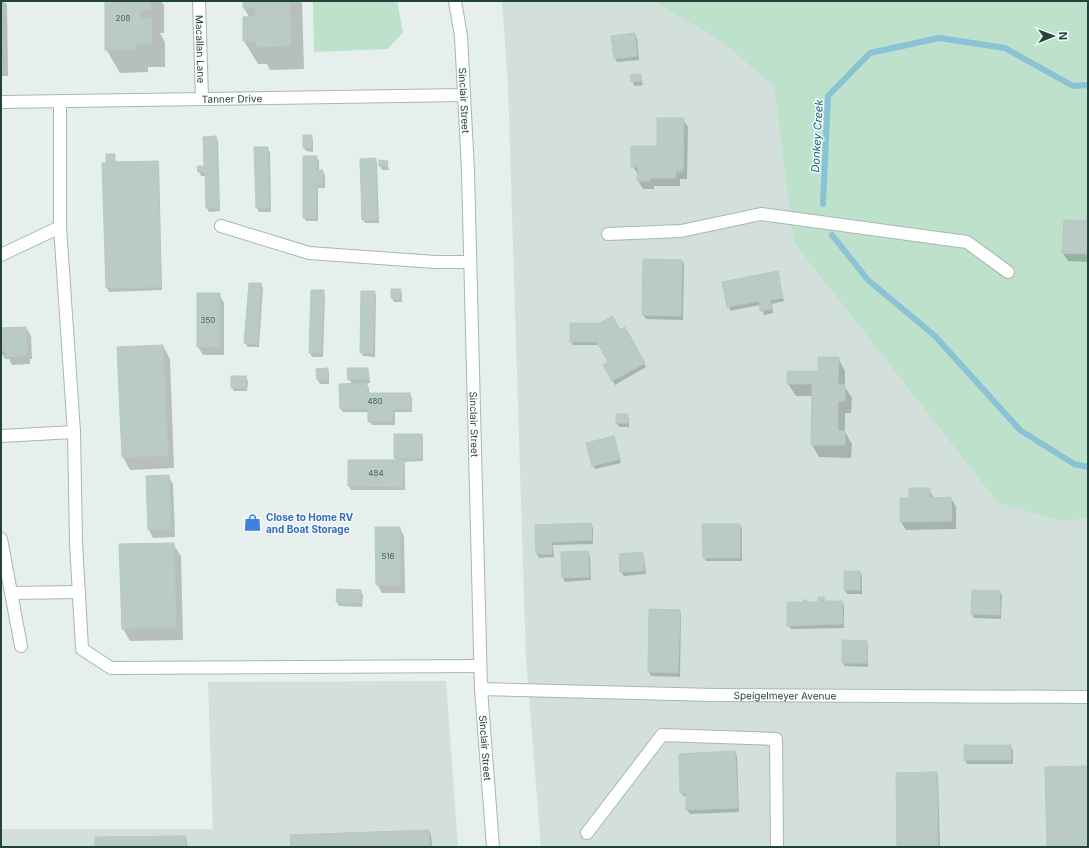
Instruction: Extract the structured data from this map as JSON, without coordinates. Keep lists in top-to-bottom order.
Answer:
{
  "streets": {
    "street": [
      "Macallan Lane",
      "Tanner Drive",
      "Sinclair Street",
      "Speigelmeyer Avenue"
    ]
  },
  "crossings": [
    ["Macallan Lane", "Tanner Drive"],
    ["Tanner Drive", "Sinclair Street"],
    ["Sinclair Street", "Speigelmeyer Avenue"]
  ],
  "water": ["Donkey Creek"],
  "places": {
    "shop": ["Close to Home RV and Boat Storage"]
  },
  "house_numbers": [
    "208",
    "350",
    "480",
    "484",
    "516"
  ],
  "north": "right"
}
